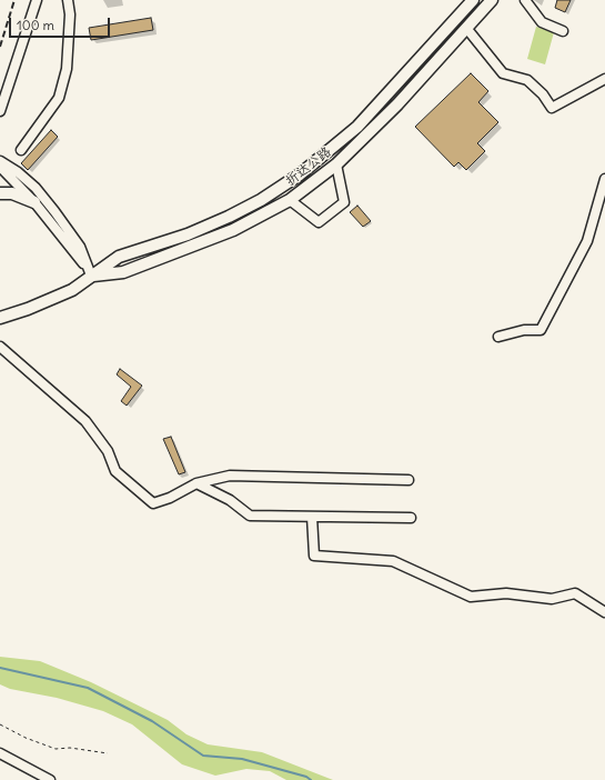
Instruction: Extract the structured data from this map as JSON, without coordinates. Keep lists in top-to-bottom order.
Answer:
{
  "streets": {
    "main road": ["折达公路"]
  },
  "scale_bar": "100 m"
}
